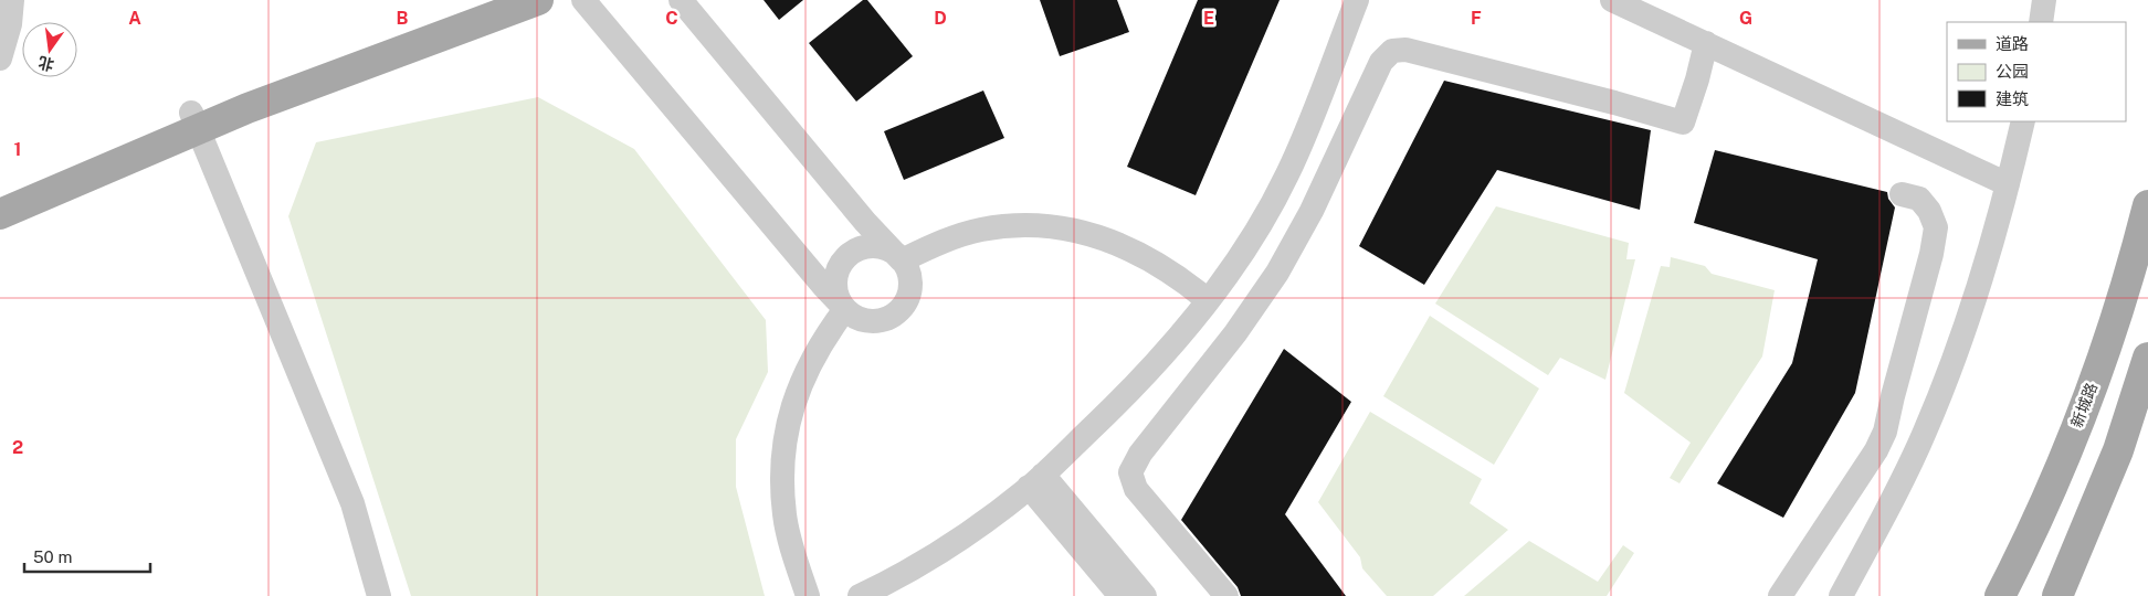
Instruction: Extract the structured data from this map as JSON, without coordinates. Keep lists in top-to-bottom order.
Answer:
{
  "streets": {
    "main road": ["新城路"]
  },
  "legend": ["道路", "公园", "建筑"],
  "scale_bar": "50 m",
  "north": "bottom",
  "grid": {
    "columns": [
      "A",
      "B",
      "C",
      "D",
      "E",
      "F",
      "G"
    ],
    "rows": ["1", "2"]
  }
}
